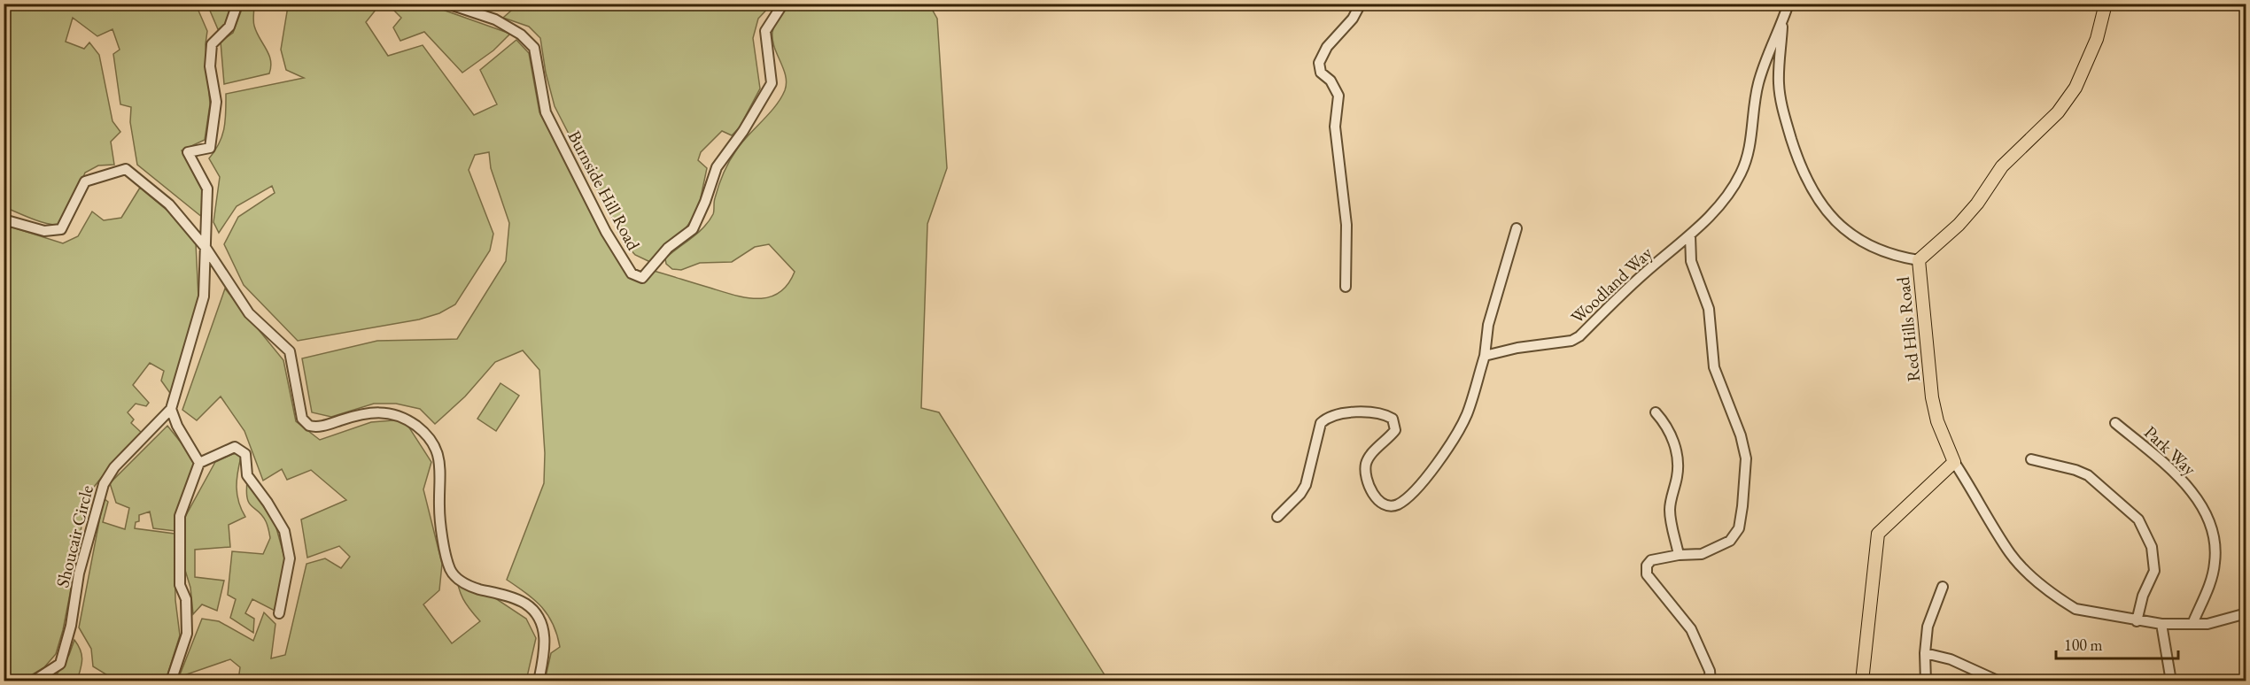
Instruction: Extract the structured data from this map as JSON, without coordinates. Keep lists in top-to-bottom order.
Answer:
{
  "streets": {
    "main road": ["Red Hills Road"],
    "street": [
      "Burnside Hill Road",
      "Woodland Way",
      "Park Way",
      "Shoucair Circle"
    ]
  },
  "scale_bar": "100 m"
}
